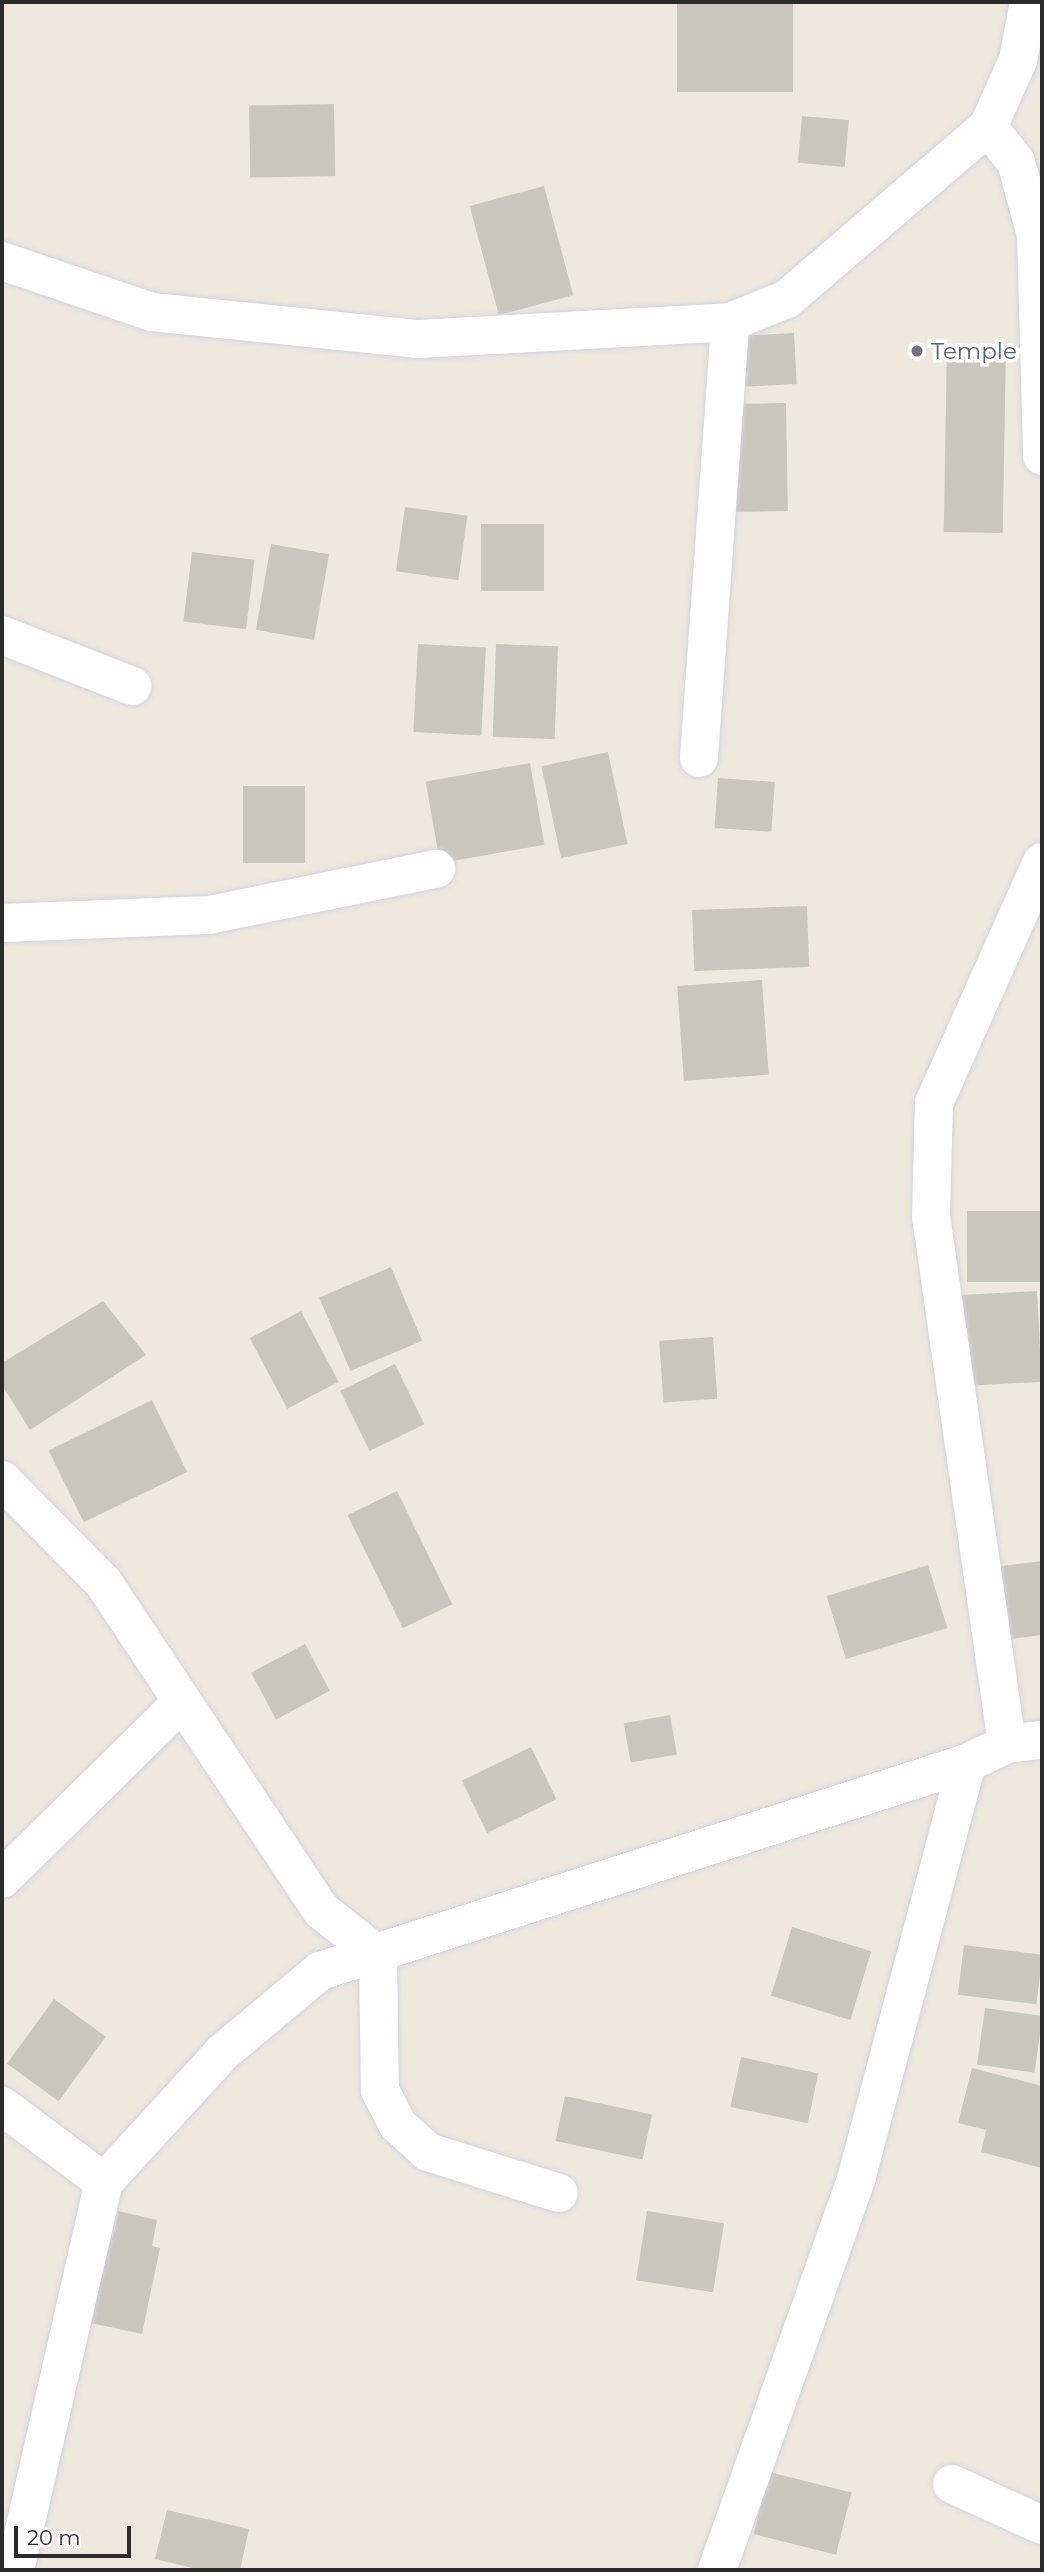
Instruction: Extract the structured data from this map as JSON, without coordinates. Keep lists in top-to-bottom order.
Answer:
{
  "places": ["Temple"],
  "scale_bar": "20 m"
}
